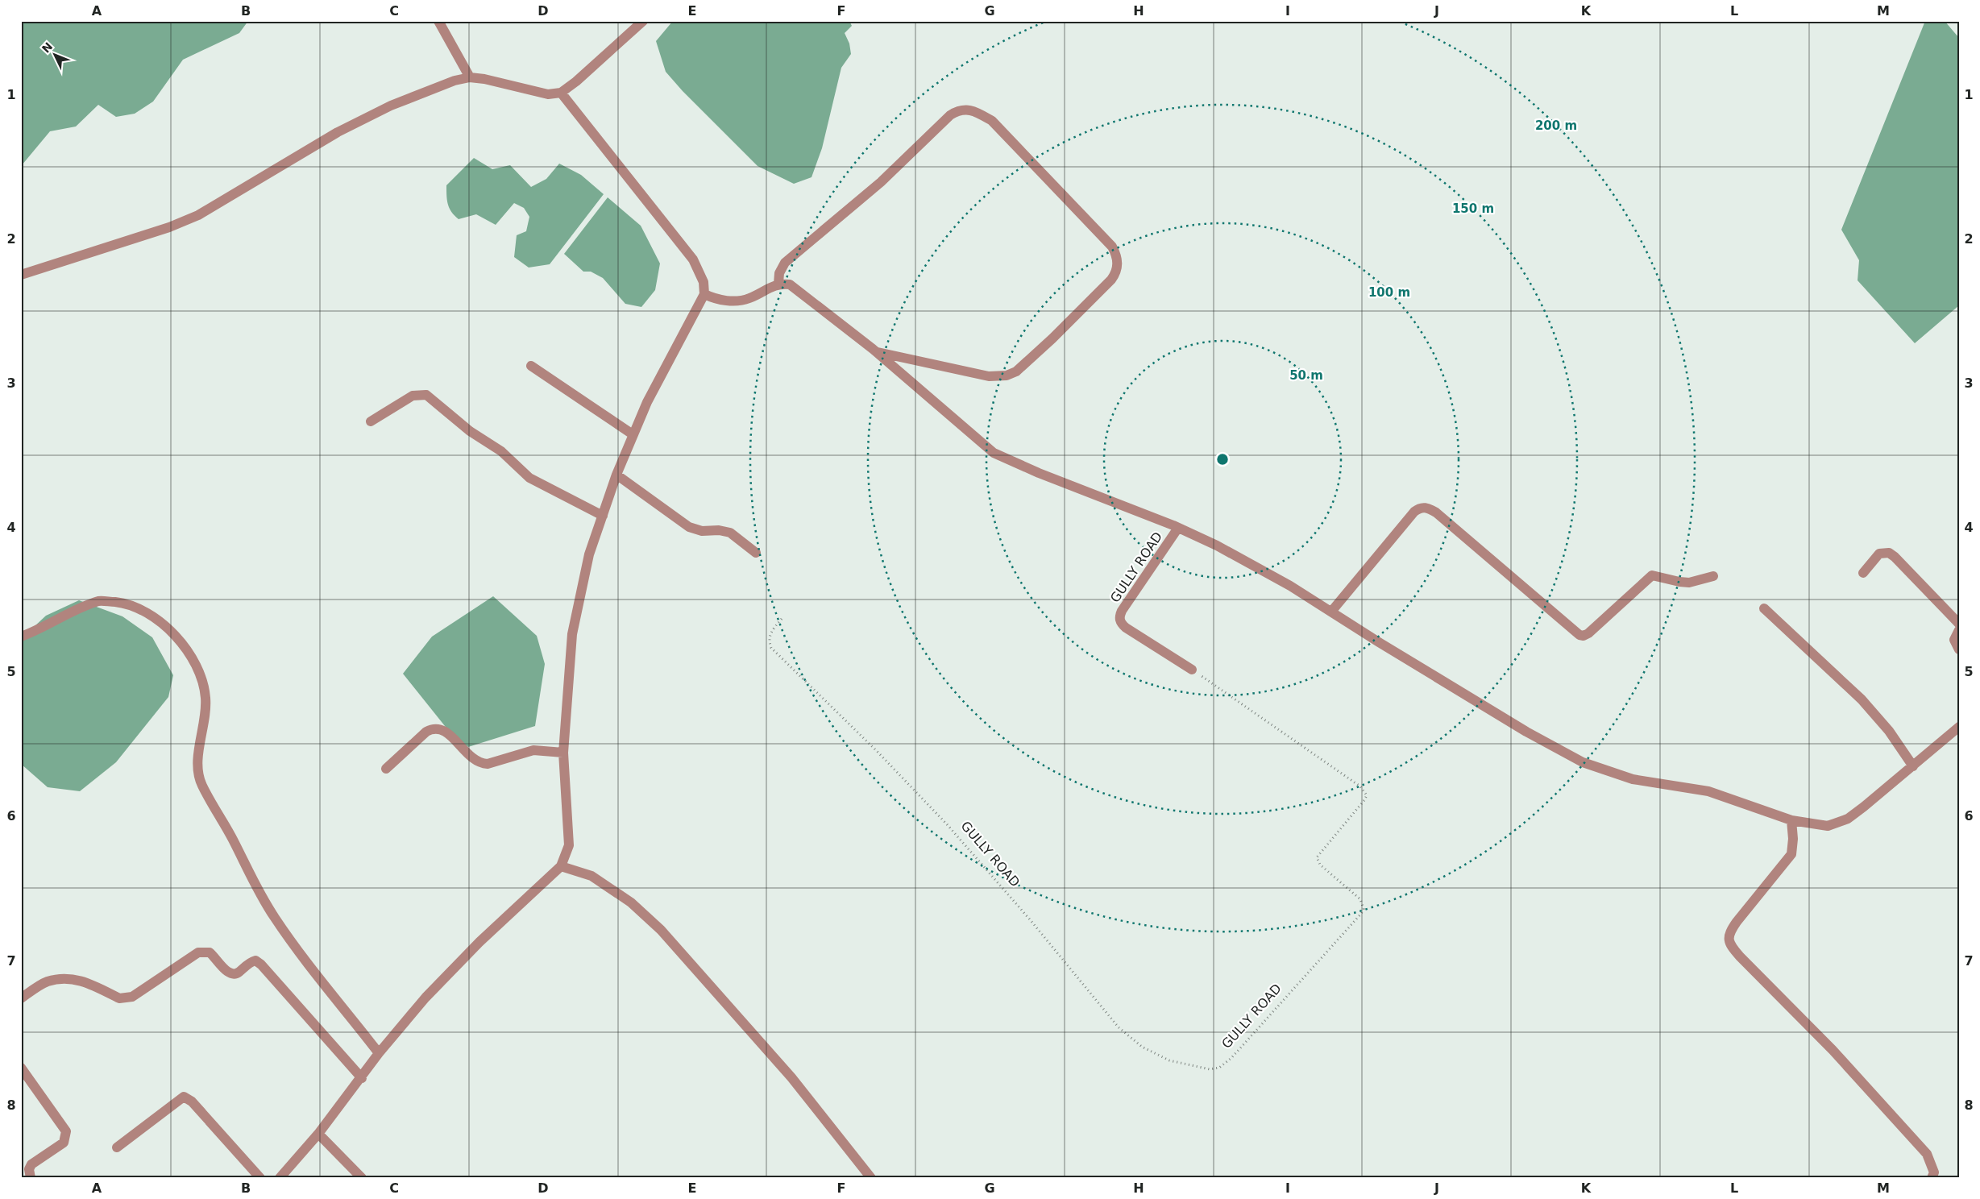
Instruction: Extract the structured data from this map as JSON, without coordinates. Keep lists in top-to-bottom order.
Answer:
{
  "streets": {
    "street": ["GULLY ROAD"]
  },
  "north": "top left",
  "grid": {
    "columns": [
      "A",
      "B",
      "C",
      "D",
      "E",
      "F",
      "G",
      "H",
      "I",
      "J",
      "K",
      "L",
      "M"
    ],
    "rows": [
      "1",
      "2",
      "3",
      "4",
      "5",
      "6",
      "7",
      "8"
    ]
  },
  "rings": [
    "200 m",
    "150 m",
    "100 m",
    "50 m"
  ]
}
